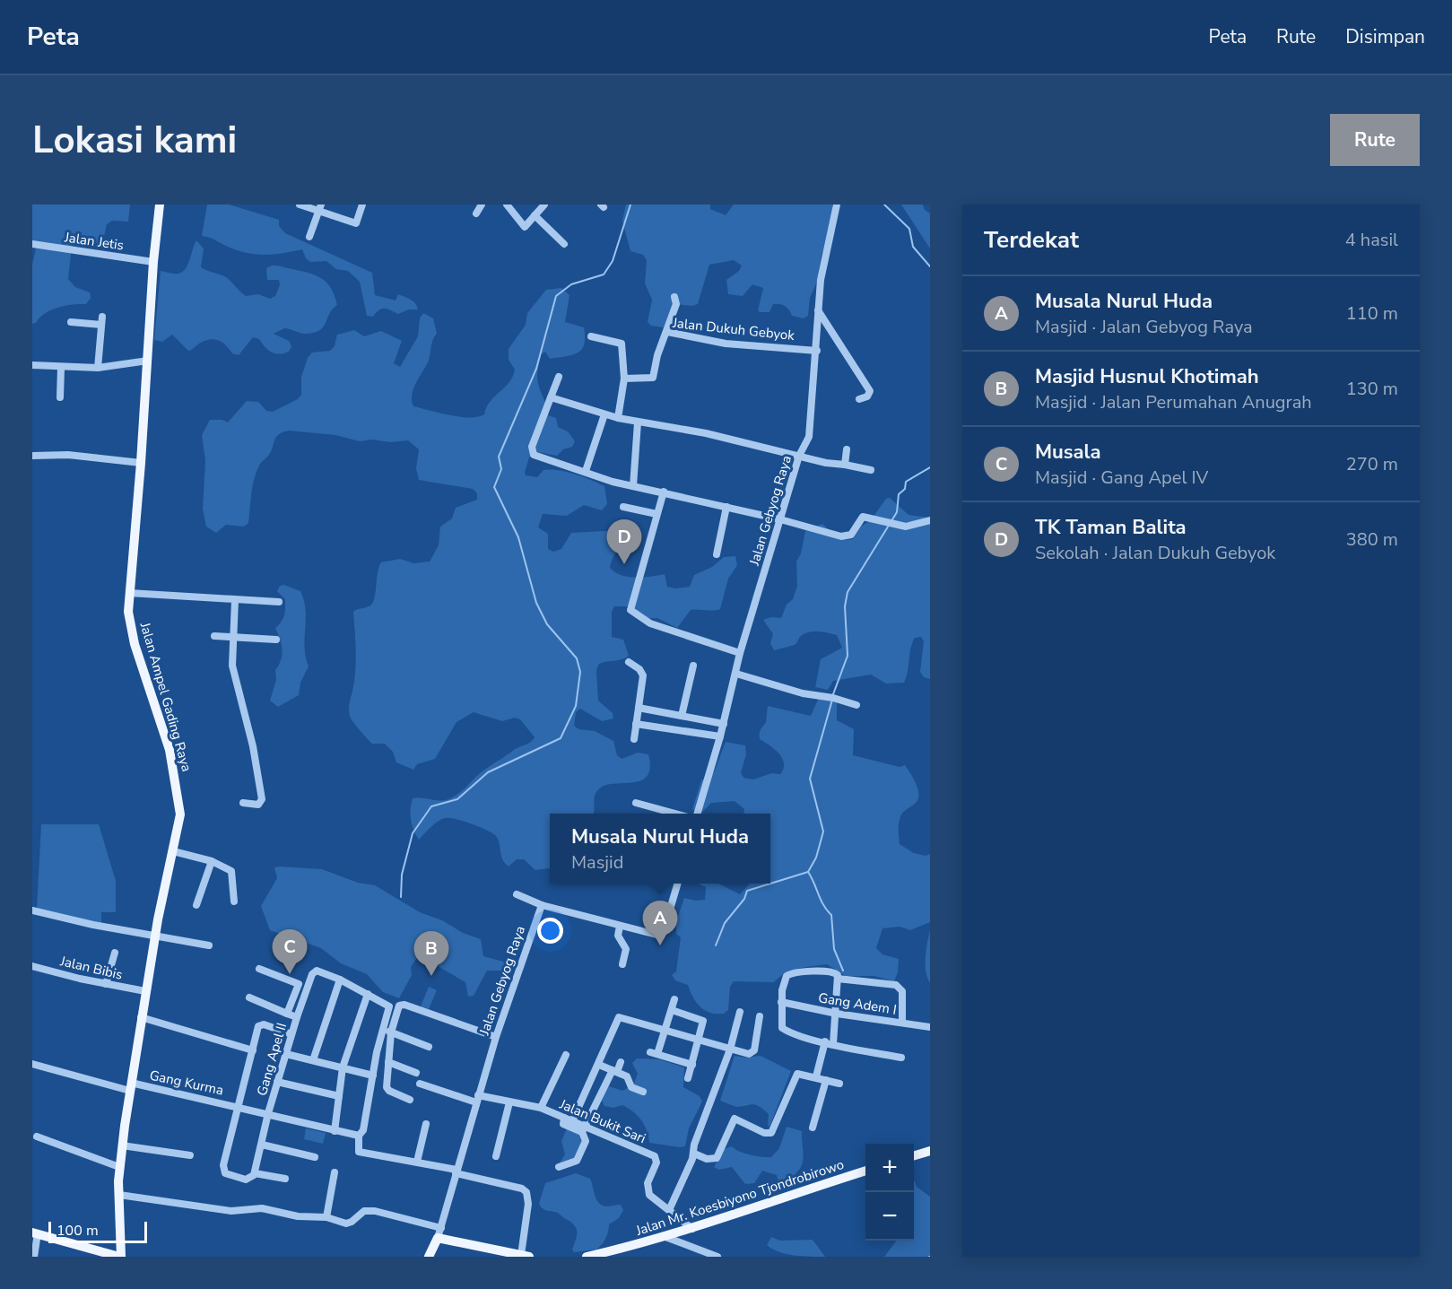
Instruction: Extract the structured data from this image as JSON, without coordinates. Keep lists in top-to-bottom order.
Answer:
{
  "streets": {
    "main road": ["Jalan Ampel Gading Raya", "Jalan Mr. Koesbiyono Tjondrobirowo"],
    "street": [
      "Jalan Jetis",
      "Jalan Dukuh Gebyok",
      "Jalan Gebyog Raya",
      "Jalan Bibis",
      "Gang Adem I",
      "Gang Apel II",
      "Gang Kurma",
      "Jalan Bukit Sari"
    ]
  },
  "crossings": [
    ["Jalan Jetis", "Jalan Ampel Gading Raya"],
    ["Jalan Dukuh Gebyok", "Jalan Gebyog Raya"],
    ["Jalan Gebyog Raya", "Jalan Bukit Sari"],
    ["Jalan Ampel Gading Raya", "Jalan Bibis"],
    ["Jalan Ampel Gading Raya", "Gang Kurma"],
    ["Gang Apel II", "Gang Kurma"],
    ["Jalan Bukit Sari", "Jalan Mr. Koesbiyono Tjondrobirowo"]
  ],
  "scale_bar": "100 m",
  "page": {
    "header": "Peta",
    "nav": ["Peta", "Rute", "Disimpan"],
    "buttons": "Rute",
    "title": "Lokasi kami",
    "heading": ["Terdekat", "4 hasil"],
    "list": [
      {
        "mark": "A",
        "name": "Musala Nurul Huda",
        "note": "Masjid · Jalan Gebyog Raya",
        "value": "110 m"
      },
      {
        "mark": "B",
        "name": "Masjid Husnul Khotimah",
        "note": "Masjid · Jalan Perumahan Anugrah",
        "value": "130 m"
      },
      {
        "mark": "C",
        "name": "Musala",
        "note": "Masjid · Gang Apel IV",
        "value": "270 m"
      },
      {
        "mark": "D",
        "name": "TK Taman Balita",
        "note": "Sekolah · Jalan Dukuh Gebyok",
        "value": "380 m"
      }
    ],
    "pins": [
      "D",
      "A",
      "C",
      "B"
    ],
    "popup": ["Musala Nurul Huda", "Masjid"],
    "map_buttons": ["+", "−"],
    "scale": "100 m"
  }
}
